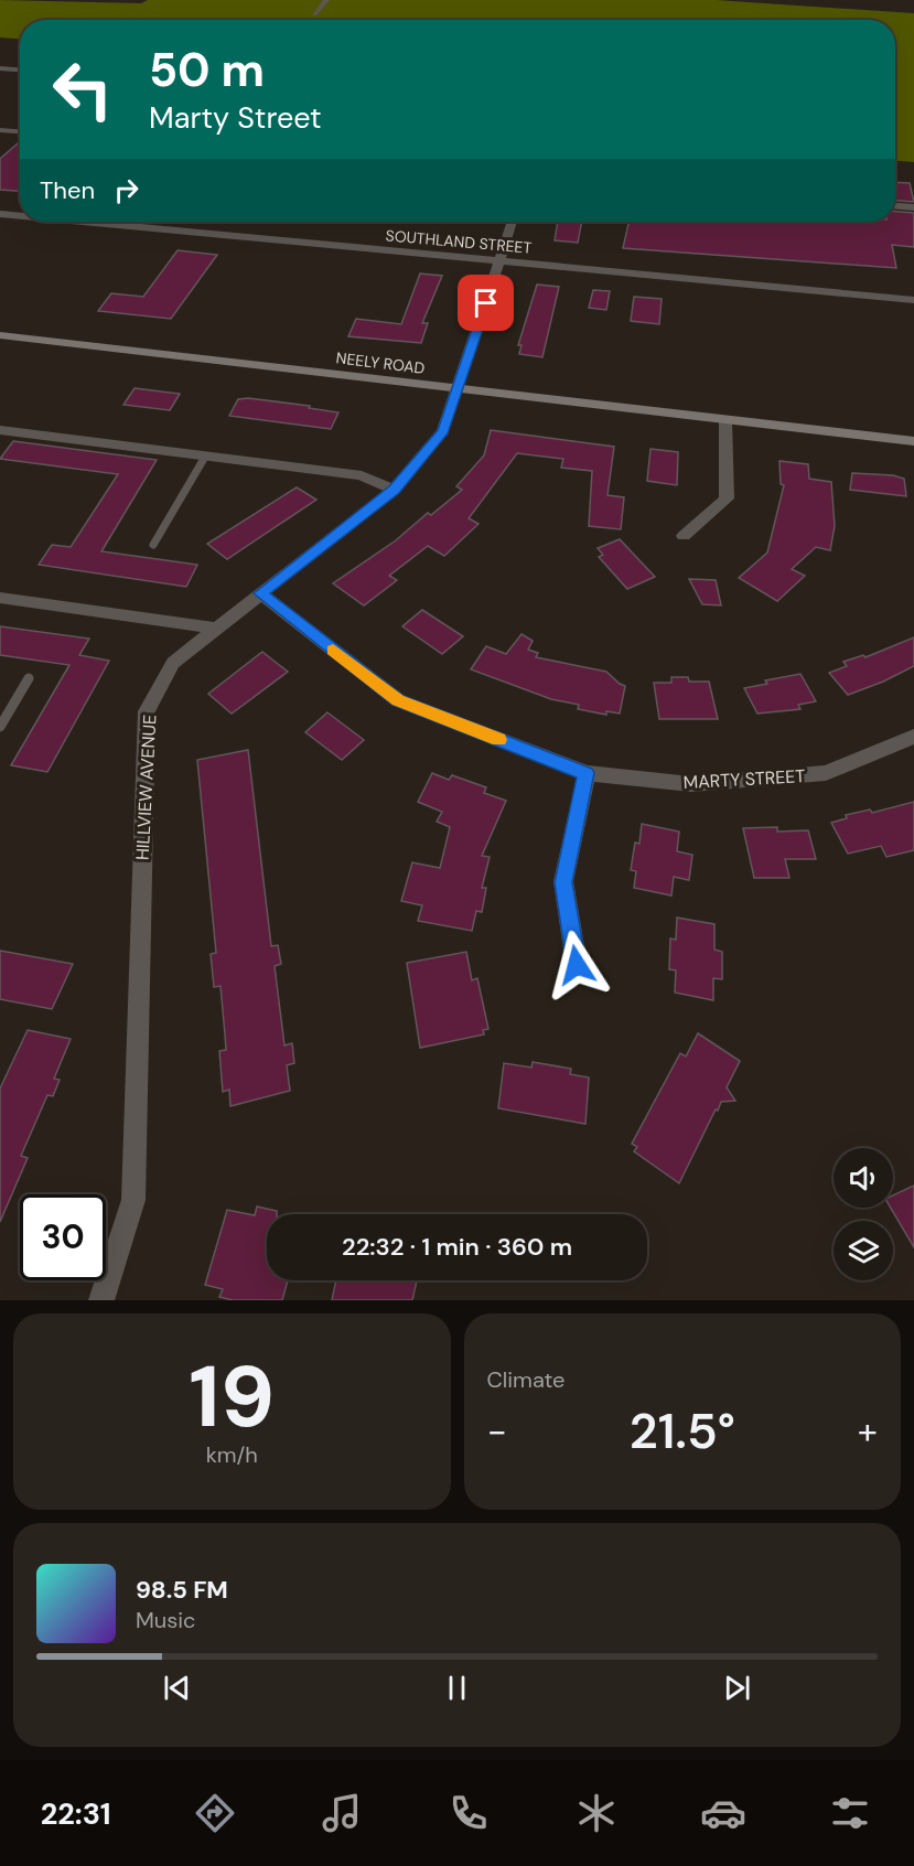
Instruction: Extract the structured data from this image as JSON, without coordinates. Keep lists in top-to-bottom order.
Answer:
{
  "streets": {
    "street": [
      "SOUTHLAND STREET",
      "NEELY ROAD",
      "MARTY STREET",
      "HILLVIEW AVENUE"
    ]
  },
  "crossings": [
    ["SOUTHLAND STREET", "HILLVIEW AVENUE"],
    ["NEELY ROAD", "HILLVIEW AVENUE"],
    ["MARTY STREET", "HILLVIEW AVENUE"]
  ],
  "page": {
    "turn": ["50 m", "Marty Street"],
    "then": "Then",
    "limit": "30",
    "trip": "22:32 · 1 min · 360 m",
    "tile": [
      ["19", "km/h"],
      "Climate"
    ],
    "heat": ["−", "21.5°", "+"],
    "song": ["98.5 FM", "Music"],
    "tabs": "22:31"
  }
}
